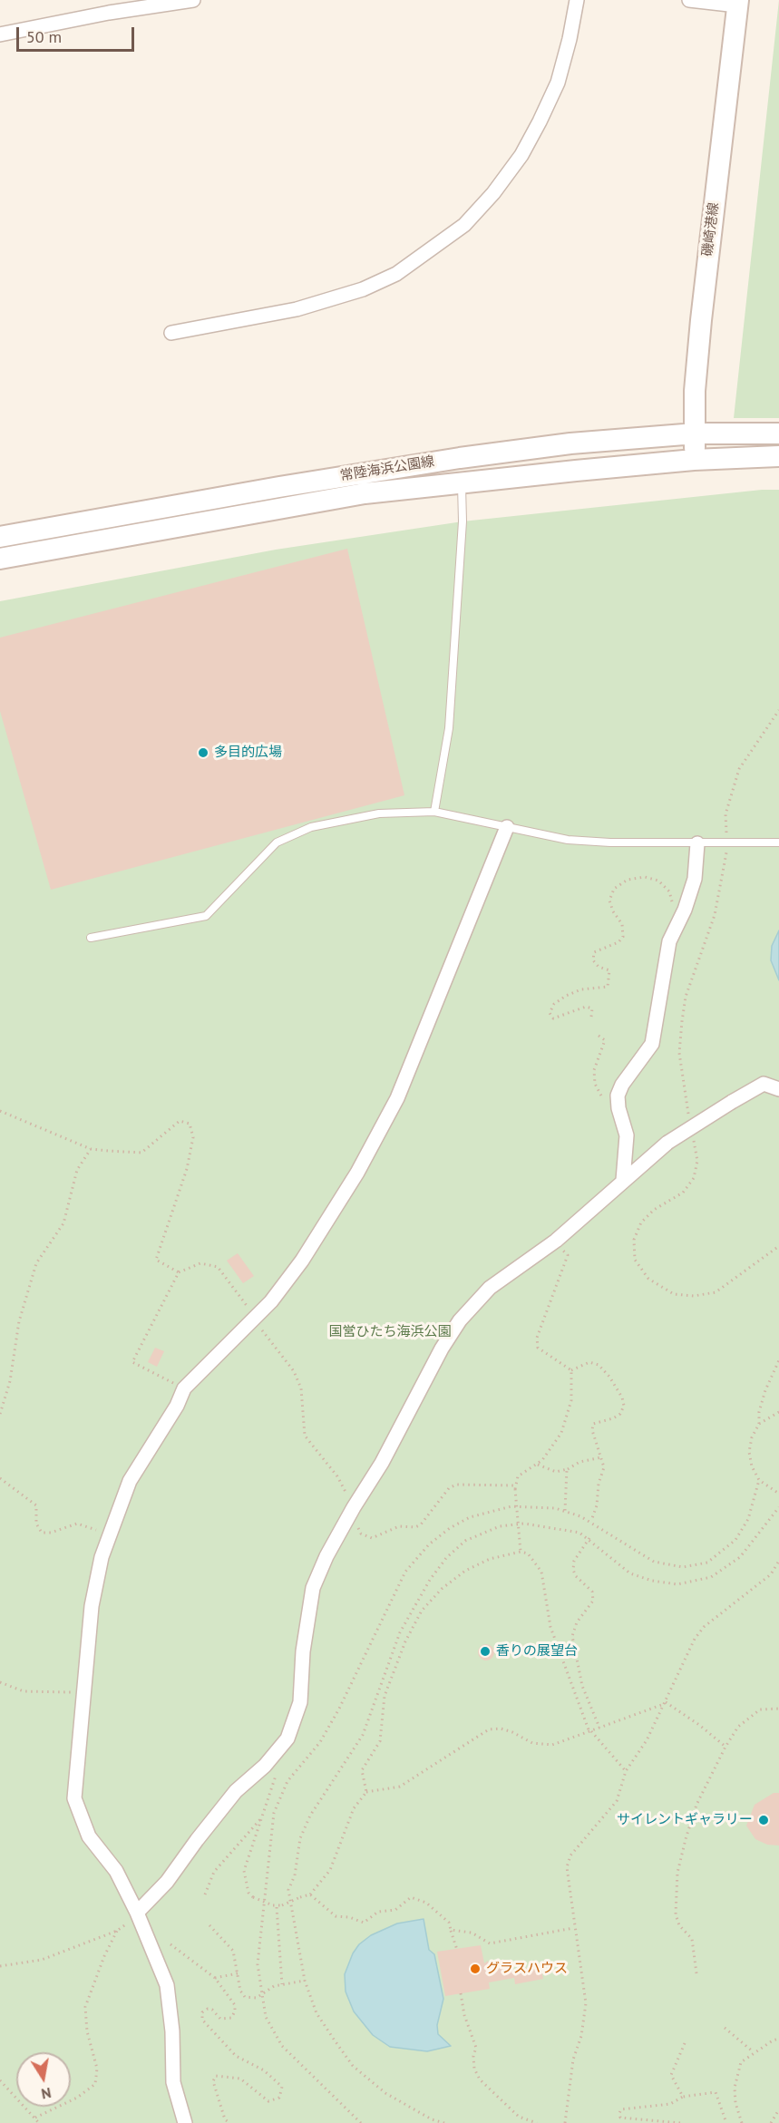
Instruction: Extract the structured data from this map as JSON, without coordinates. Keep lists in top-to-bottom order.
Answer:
{
  "streets": {
    "main road": ["磯崎港線", "常陸海浜公園線"]
  },
  "crossings": [
    ["磯崎港線", "常陸海浜公園線"]
  ],
  "parks": ["国営ひたち海浜公園"],
  "places": [
    "多目的広場",
    "香りの展望台",
    "サイレントギャラリー",
    "グラスハウス"
  ],
  "scale_bar": "50 m",
  "north": "bottom"
}
